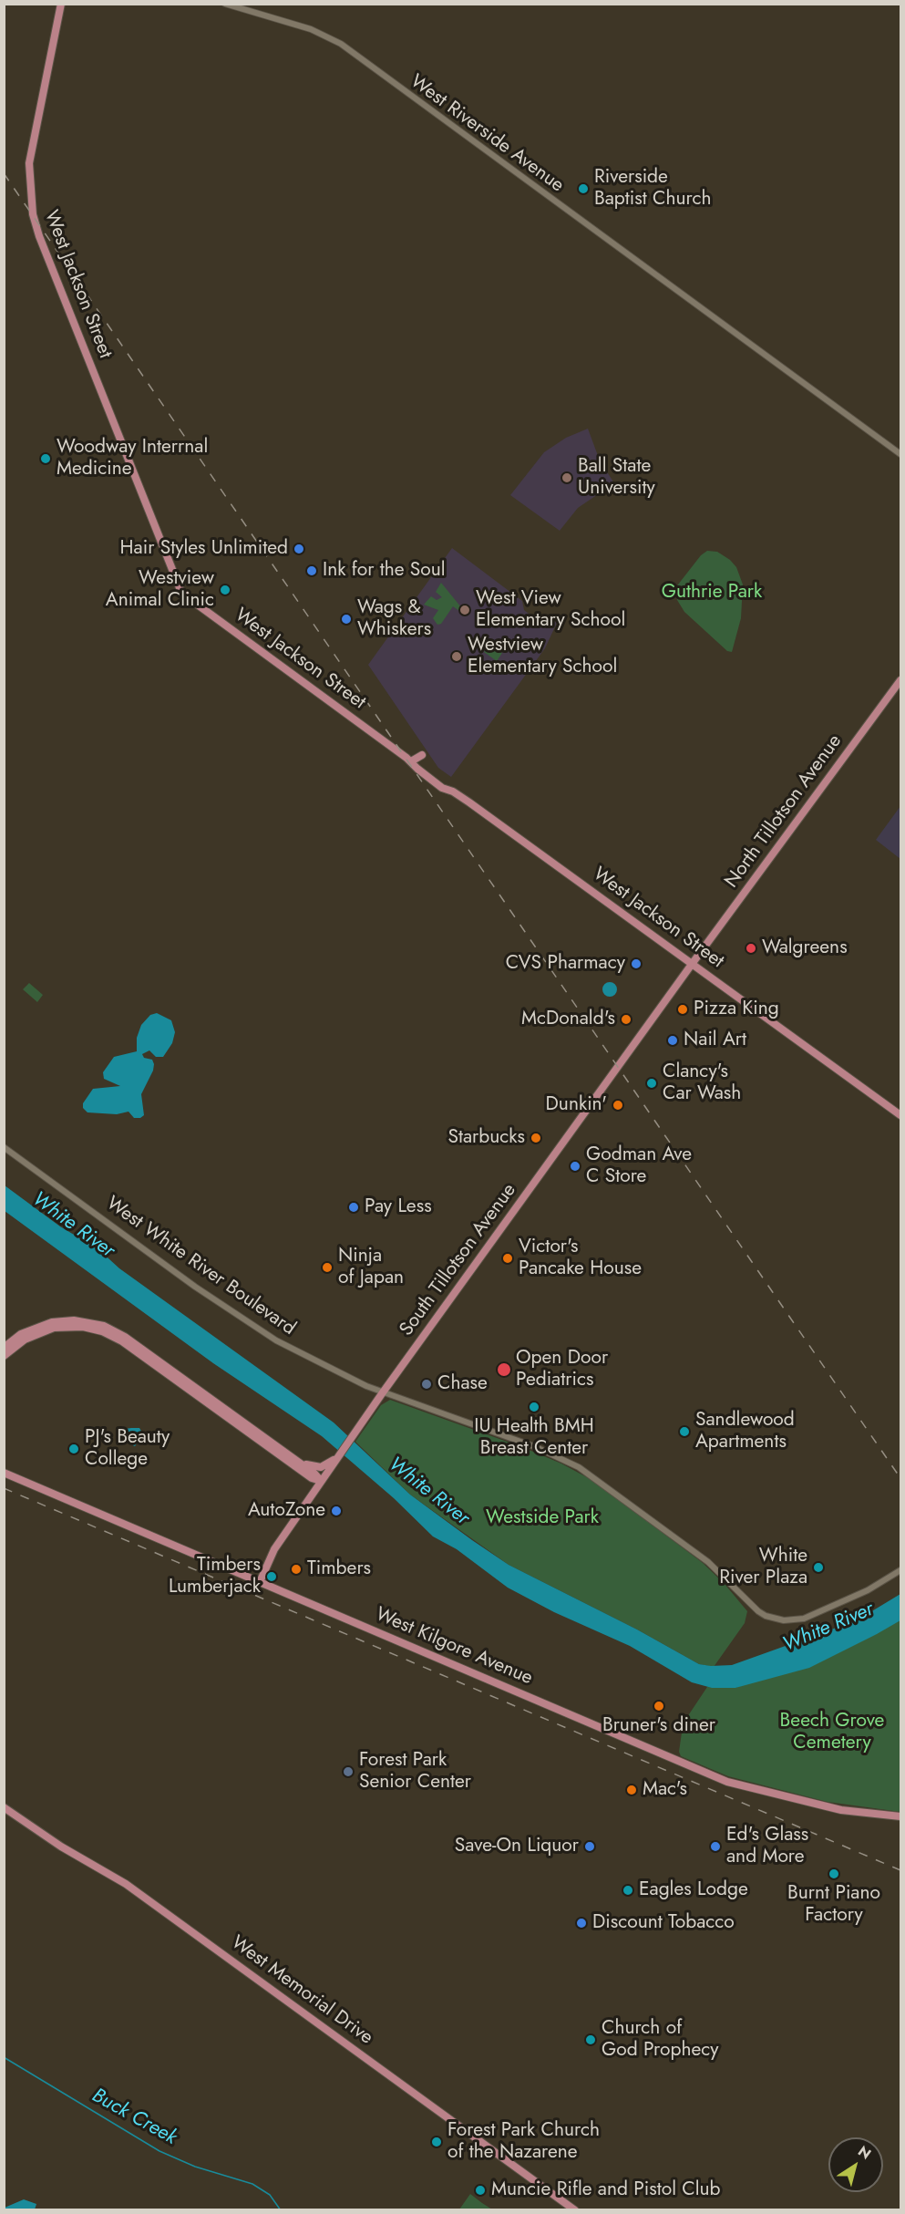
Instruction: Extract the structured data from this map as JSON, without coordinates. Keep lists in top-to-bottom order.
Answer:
{
  "streets": {
    "main road": [
      "West Jackson Street",
      "North Tillotson Avenue",
      "South Tillotson Avenue",
      "West Kilgore Avenue",
      "West Memorial Drive"
    ],
    "street": ["West Riverside Avenue", "West White River Boulevard"]
  },
  "crossings": [
    ["West Jackson Street", "North Tillotson Avenue"],
    ["West Jackson Street", "South Tillotson Avenue"],
    ["North Tillotson Avenue", "South Tillotson Avenue"],
    ["South Tillotson Avenue", "West White River Boulevard"]
  ],
  "water": ["White River", "Buck Creek"],
  "parks": ["Guthrie Park", "Westside Park", "Beech Grove Cemetery"],
  "places": [
    "Riverside Baptist Church",
    "Woodway Interrnal Medicine",
    "Ball State University",
    "Hair Styles Unlimited",
    "Ink for the Soul",
    "Westview Animal Clinic",
    "West View Elementary School",
    "Wags & Whiskers",
    "Westview Elementary School",
    "Walgreens",
    "CVS Pharmacy",
    "Pizza King",
    "McDonald's",
    "Nail Art",
    "Clancy's Car Wash",
    "Dunkin'",
    "Starbucks",
    "Godman Ave C Store",
    "Pay Less",
    "Victor's Pancake House",
    "Ninja of Japan",
    "Open Door Pediatrics",
    "Chase",
    "IU Health BMH Breast Center",
    "Sandlewood Apartments",
    "PJ's Beauty College",
    "AutoZone",
    "White River Plaza",
    "Timbers",
    "Timbers Lumberjack",
    "Bruner's diner",
    "Forest Park Senior Center",
    "Mac's",
    "Save-On Liquor",
    "Ed's Glass and More",
    "Burnt Piano Factory",
    "Eagles Lodge",
    "Discount Tobacco",
    "Church of God Prophecy",
    "Forest Park Church of the Nazarene",
    "Muncie Rifle and Pistol Club"
  ],
  "north": "top right"
}
